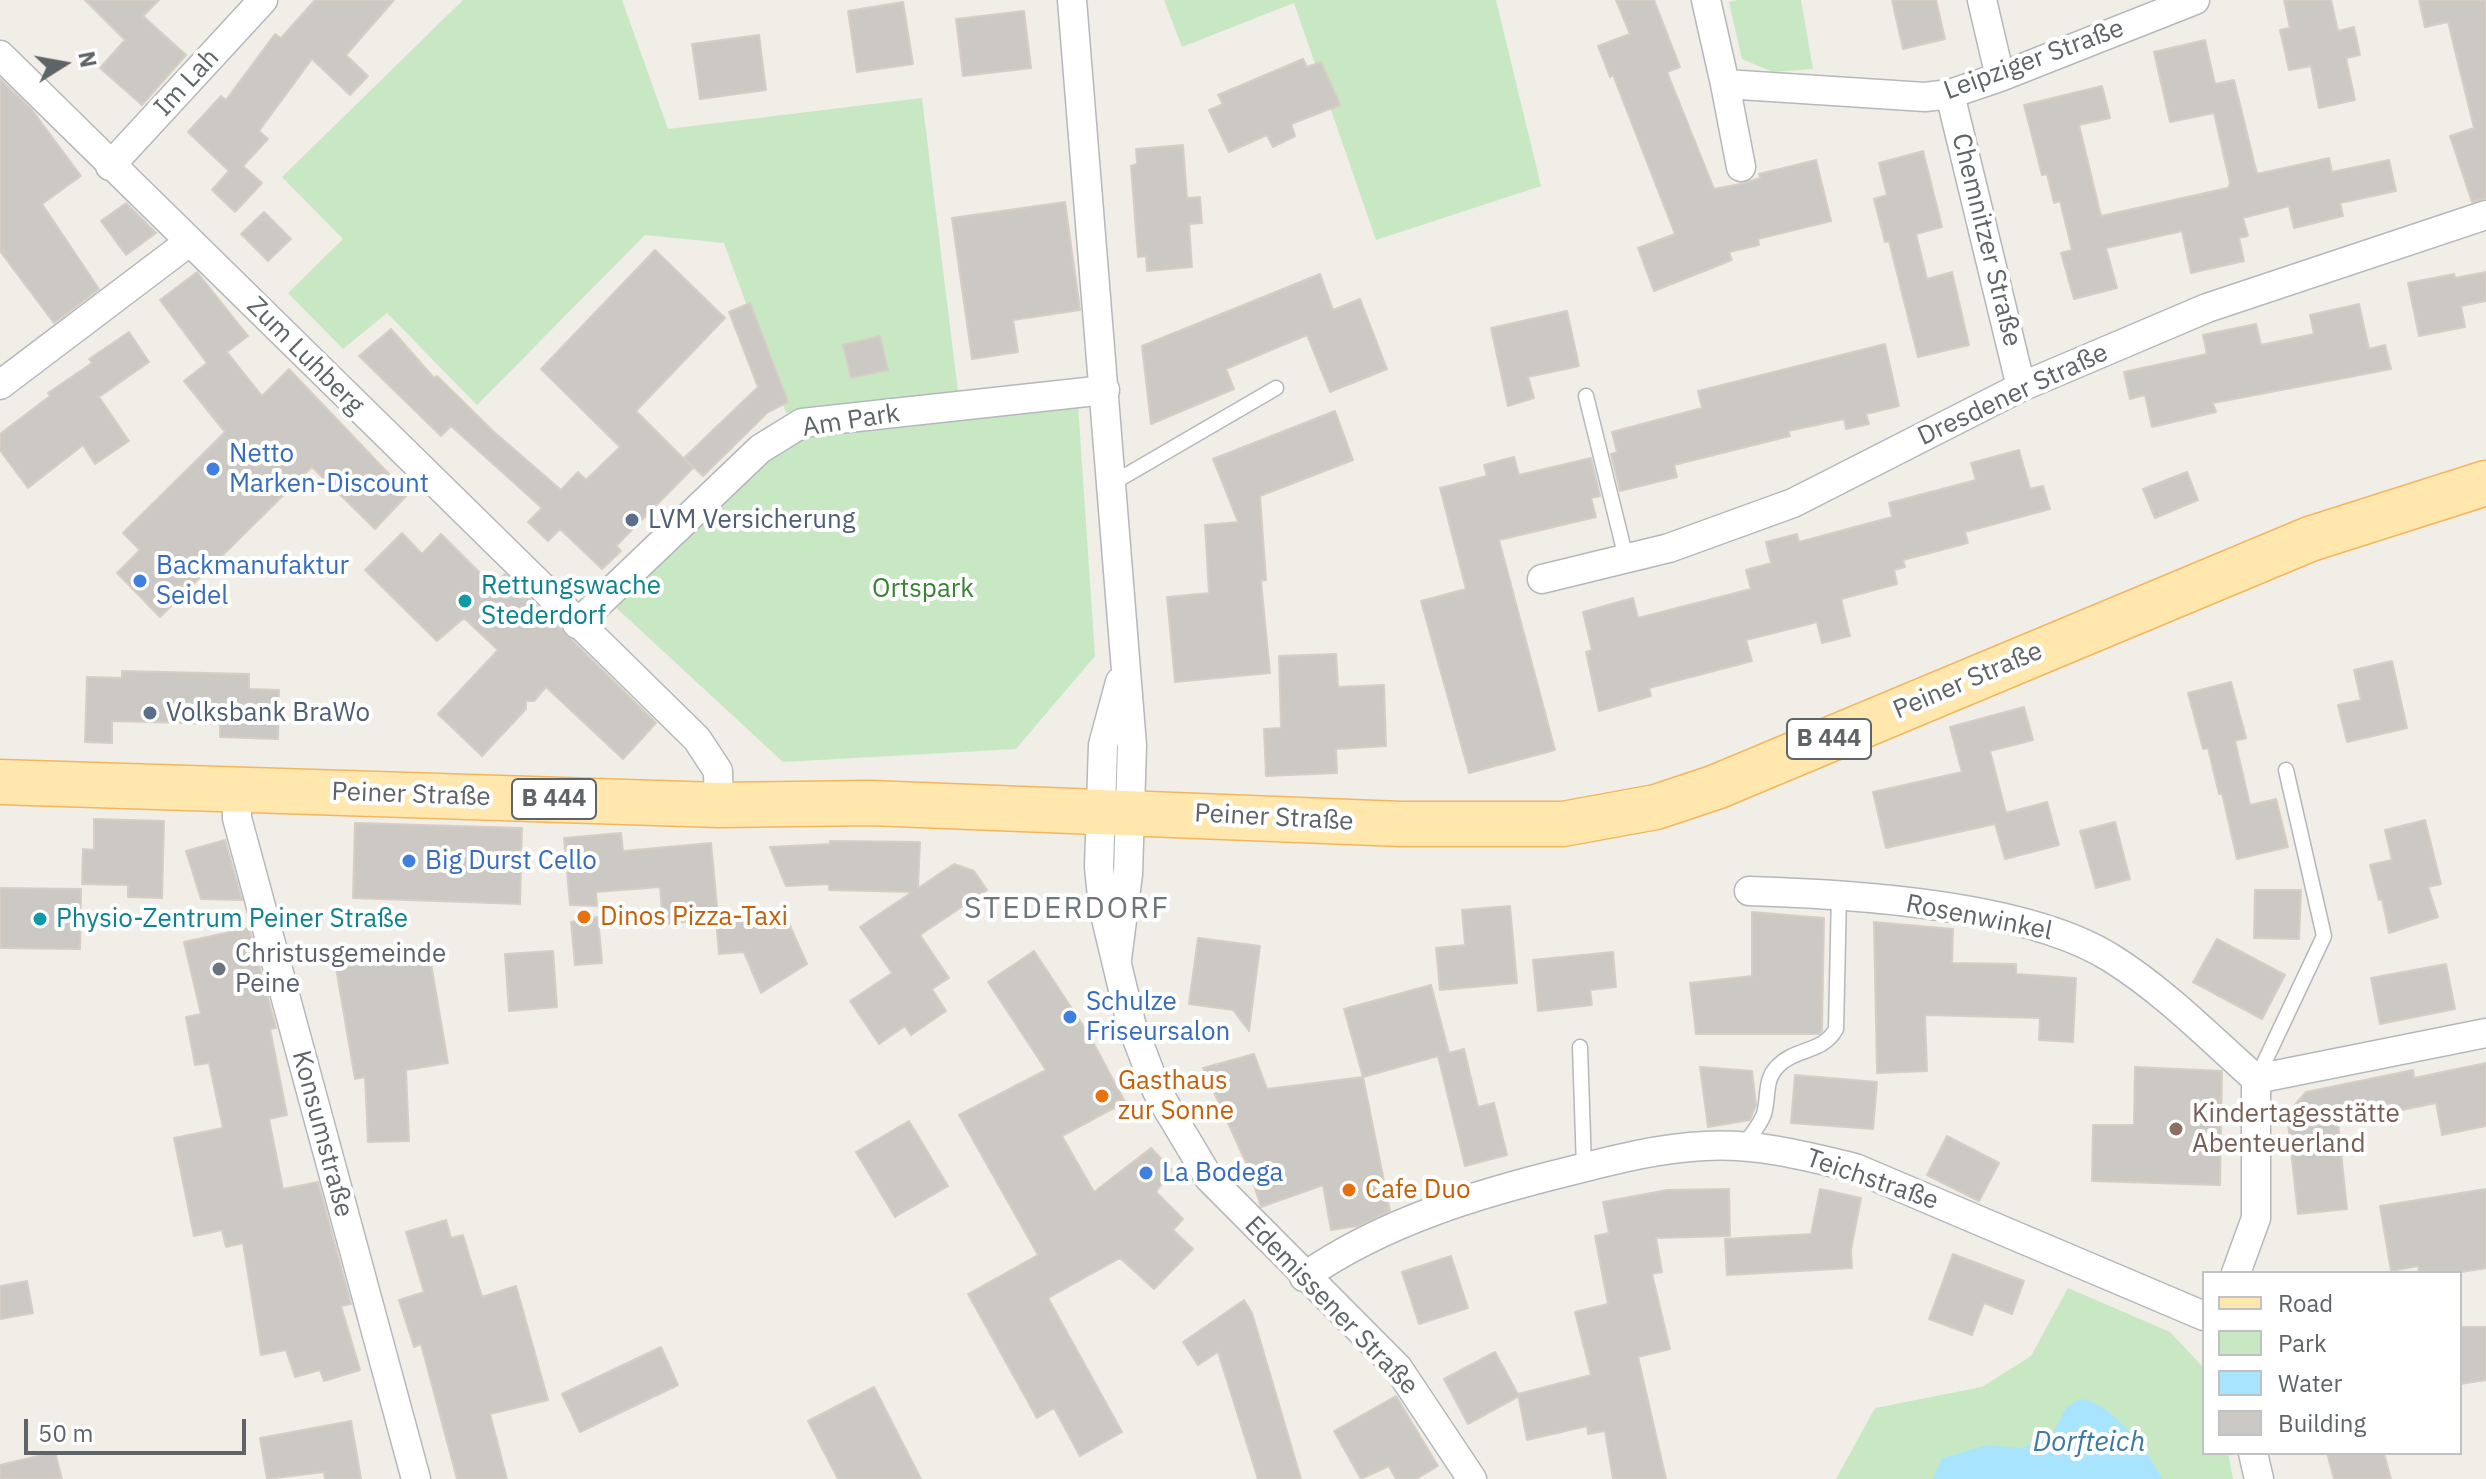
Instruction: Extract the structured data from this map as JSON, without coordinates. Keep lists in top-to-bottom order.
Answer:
{
  "streets": {
    "main road": ["Peiner Straße", "B 444"],
    "street": [
      "Leipziger Straße",
      "Im Lah",
      "Chemnitzer Straße",
      "Zum Luhberg",
      "Dresdener Straße",
      "Am Park",
      "Rosenwinkel",
      "Konsumstraße",
      "Teichstraße",
      "Edemissener Straße"
    ]
  },
  "crossings": [
    ["Leipziger Straße", "Chemnitzer Straße"],
    ["Im Lah", "Zum Luhberg"],
    ["Chemnitzer Straße", "Dresdener Straße"],
    ["Zum Luhberg", "Am Park"],
    ["Zum Luhberg", "Peiner Straße"],
    ["Peiner Straße", "Konsumstraße"],
    ["Peiner Straße", "Edemissener Straße"],
    ["Teichstraße", "Edemissener Straße"]
  ],
  "districts": ["STEDERDORF"],
  "water": ["Dorfteich"],
  "parks": ["Ortspark"],
  "places": [
    "Netto Marken-Discount",
    "LVM Versicherung",
    "Backmanufaktur Seidel",
    "Rettungswache Stederdorf",
    "Volksbank BraWo",
    "Big Durst Cello",
    "Dinos Pizza-Taxi",
    "Physio-Zentrum Peiner Straße",
    "Christusgemeinde Peine",
    "Schulze Friseursalon",
    "Gasthaus zur Sonne",
    "Kindertagesstätte Abenteuerland",
    "La Bodega",
    "Cafe Duo"
  ],
  "legend": [
    "Road",
    "Park",
    "Water",
    "Building"
  ],
  "scale_bar": "50 m",
  "north": "right"
}
